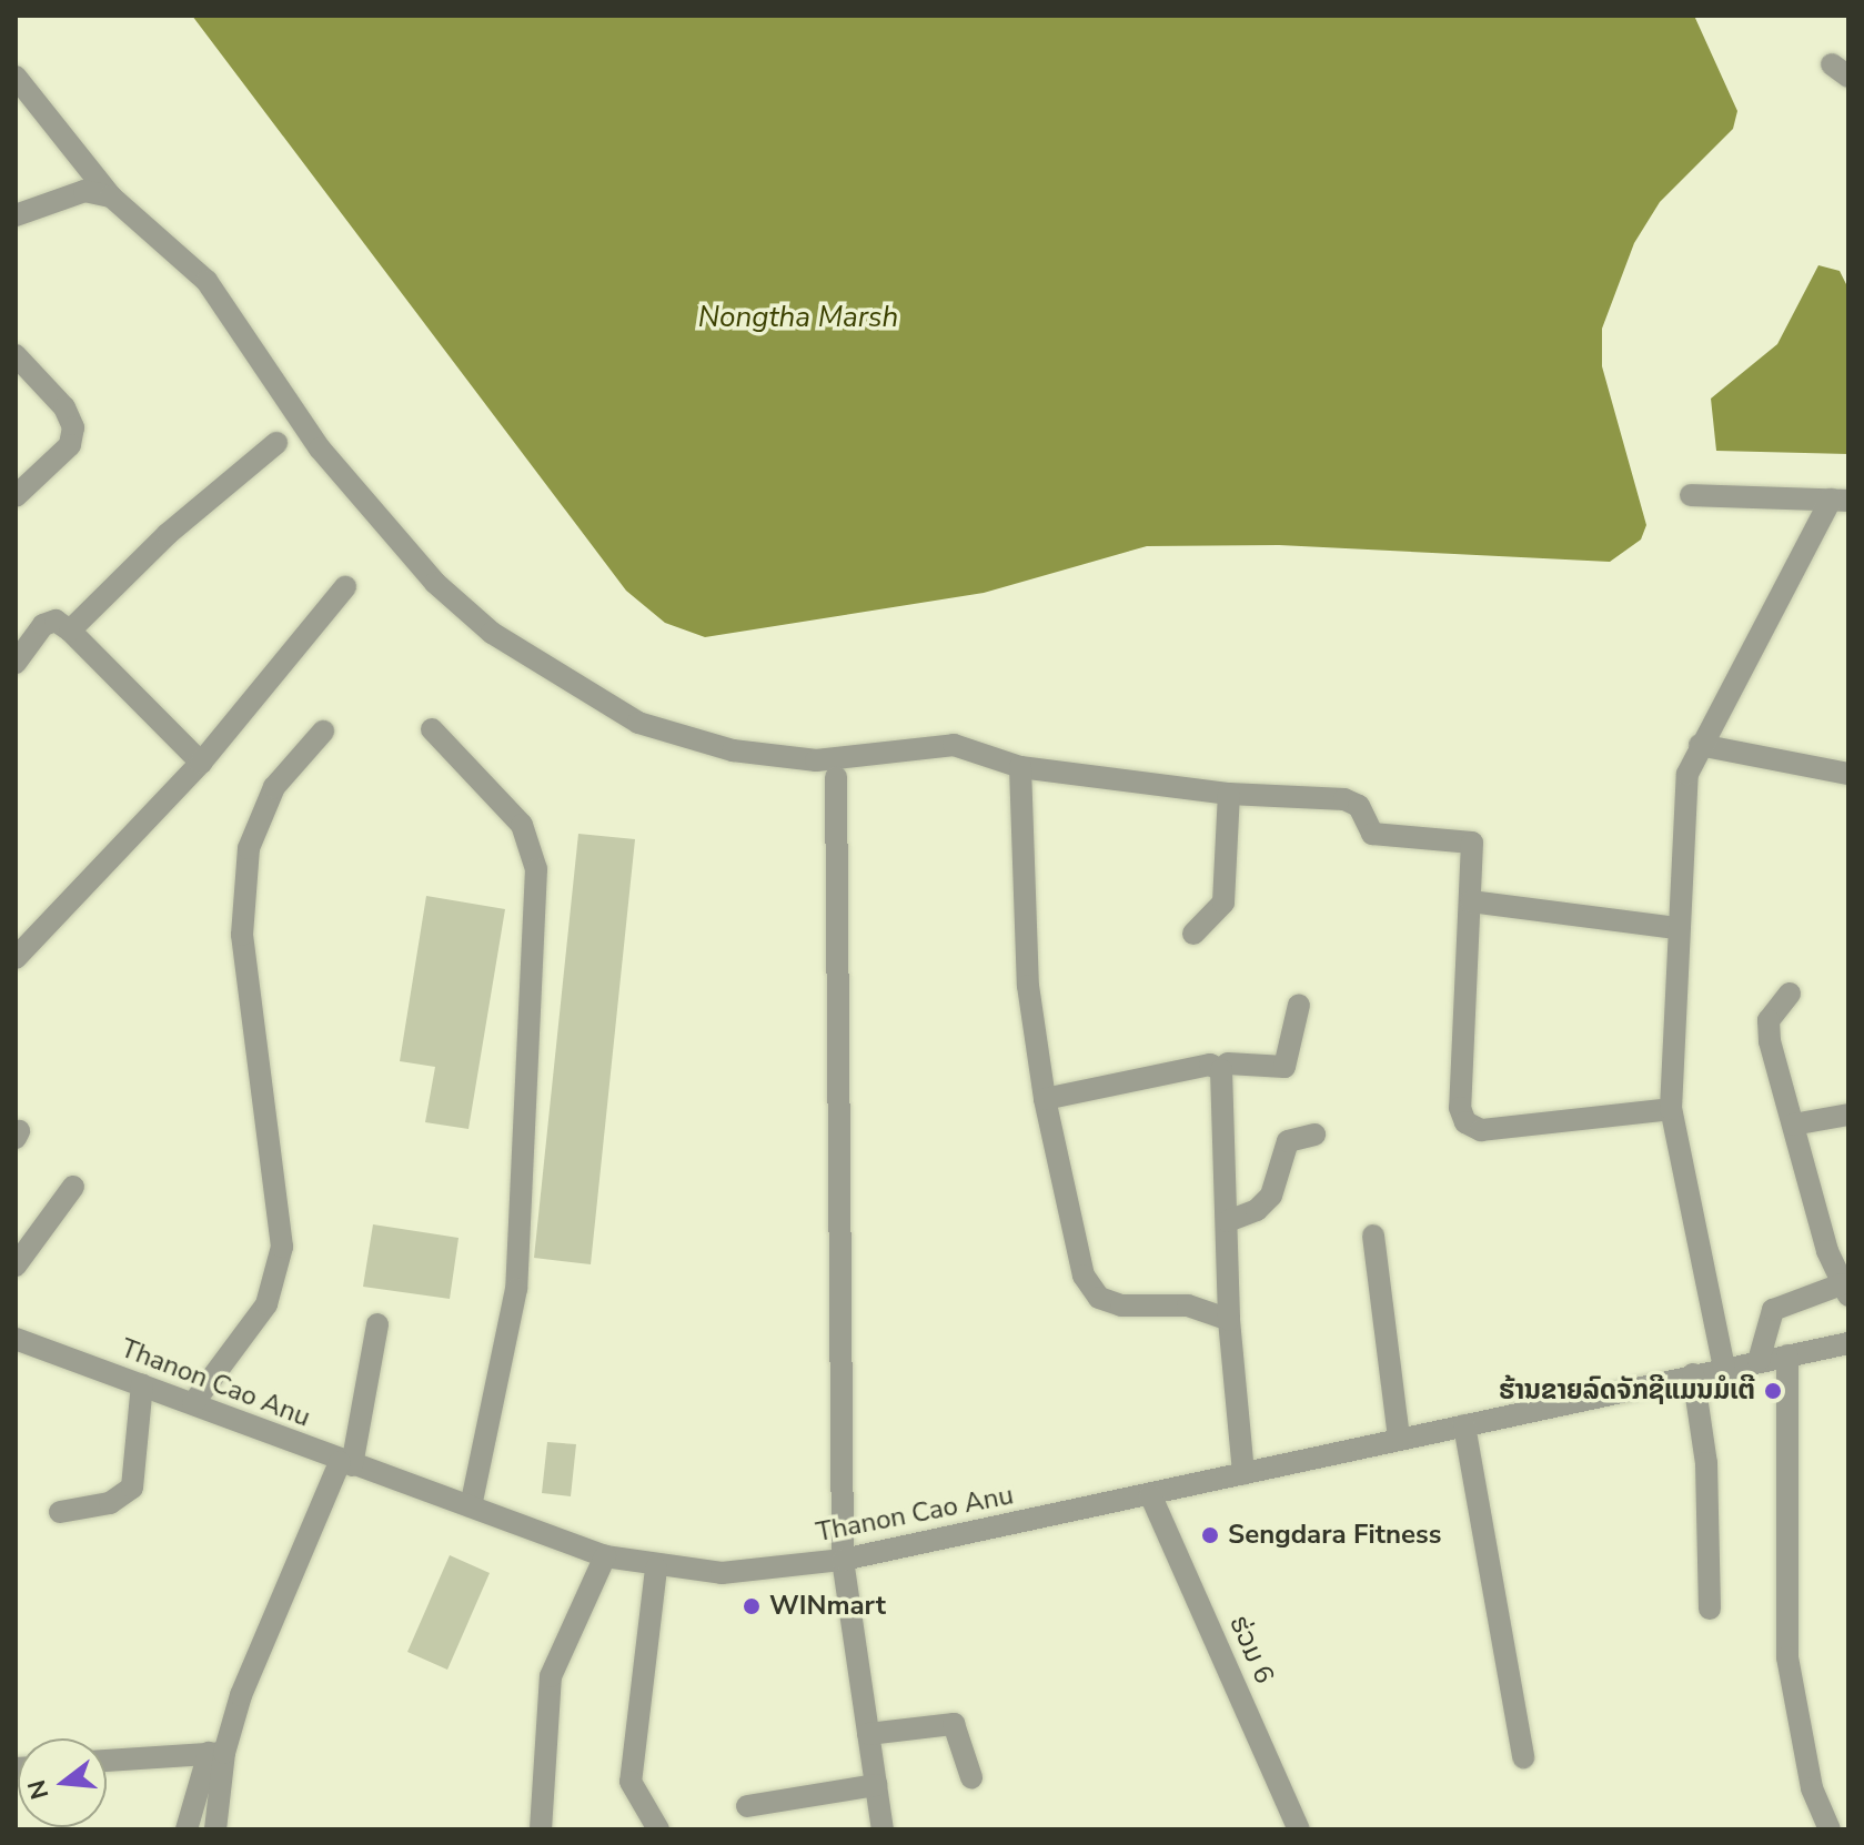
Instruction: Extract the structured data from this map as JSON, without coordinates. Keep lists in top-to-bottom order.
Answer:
{
  "streets": {
    "street": ["Thanon Cao Anu", "ຮ່ວມ 6"]
  },
  "crossings": [
    ["Thanon Cao Anu", "ຮ່ວມ 6"]
  ],
  "water": ["Nongtha Marsh"],
  "places": ["ຮ້ານຂາຍລົດຈັກຊີແມນມໍເຕີ", "Sengdara Fitness", "WINmart"],
  "north": "left"
}
